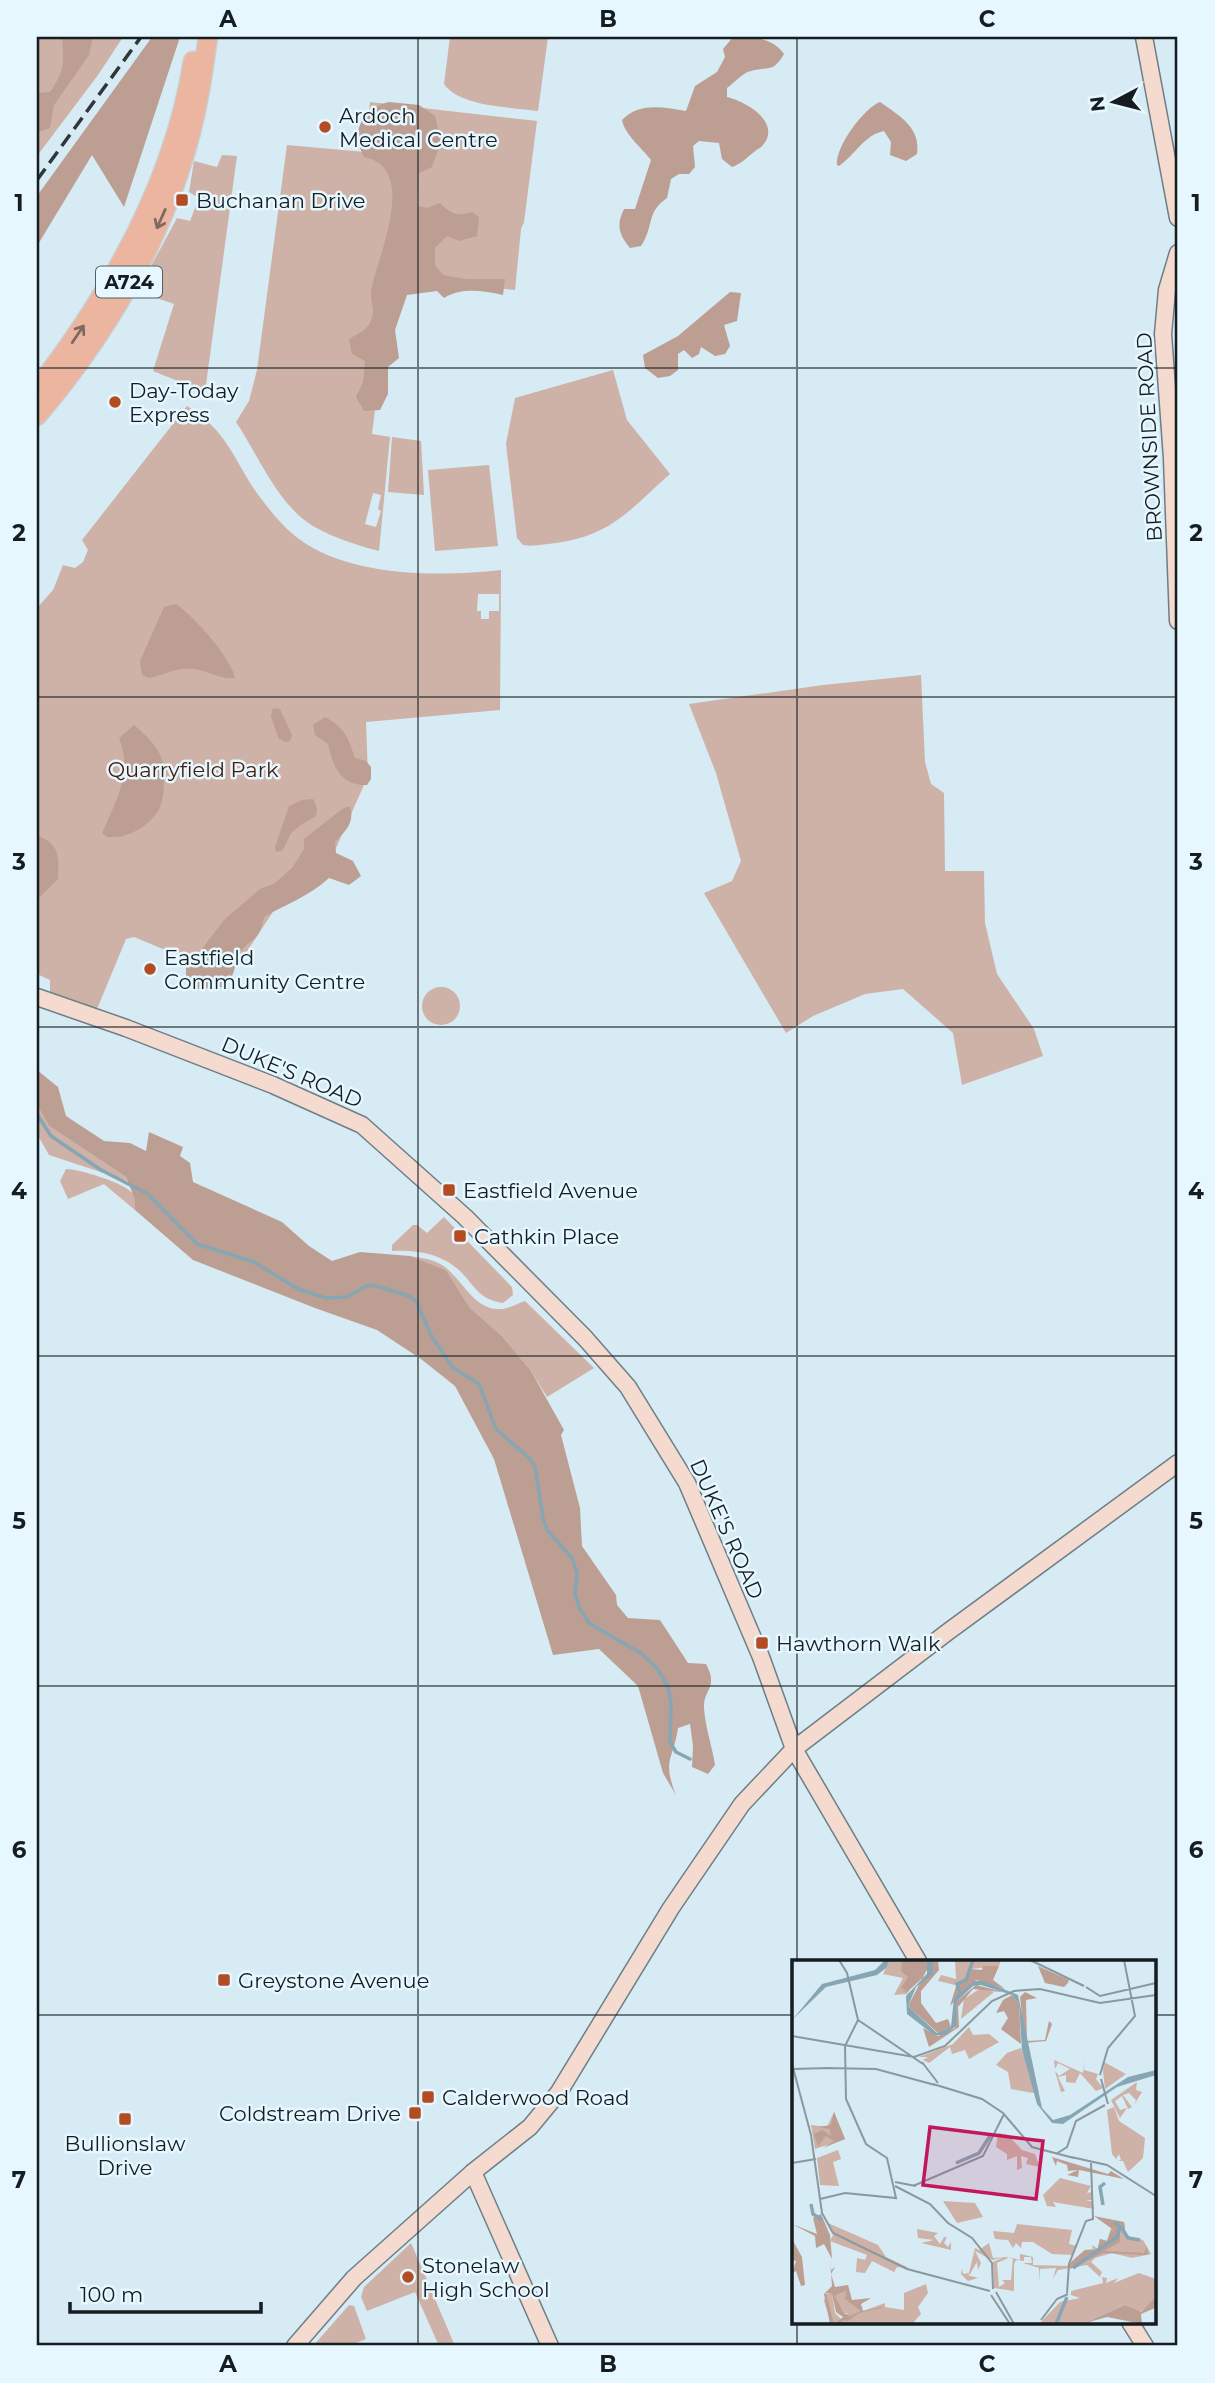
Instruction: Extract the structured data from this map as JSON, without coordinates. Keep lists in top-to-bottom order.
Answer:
{
  "streets": {
    "main road": ["A724"],
    "street": ["BROWNSIDE ROAD", "DUKE'S ROAD"]
  },
  "parks": ["Quarryfield Park"],
  "places": {
    "other": [
      "Ardoch Medical Centre",
      "Day-Today Express",
      "Eastfield Community Centre",
      "Stonelaw High School"
    ],
    "transit": [
      "Buchanan Drive",
      "Eastfield Avenue",
      "Cathkin Place",
      "Hawthorn Walk",
      "Greystone Avenue",
      "Calderwood Road",
      "Coldstream Drive",
      "Bullionslaw Drive"
    ]
  },
  "scale_bar": "100 m",
  "north": "left",
  "grid": {
    "columns": ["A", "B", "C"],
    "rows": [
      "1",
      "2",
      "3",
      "4",
      "5",
      "6",
      "7"
    ]
  }
}
